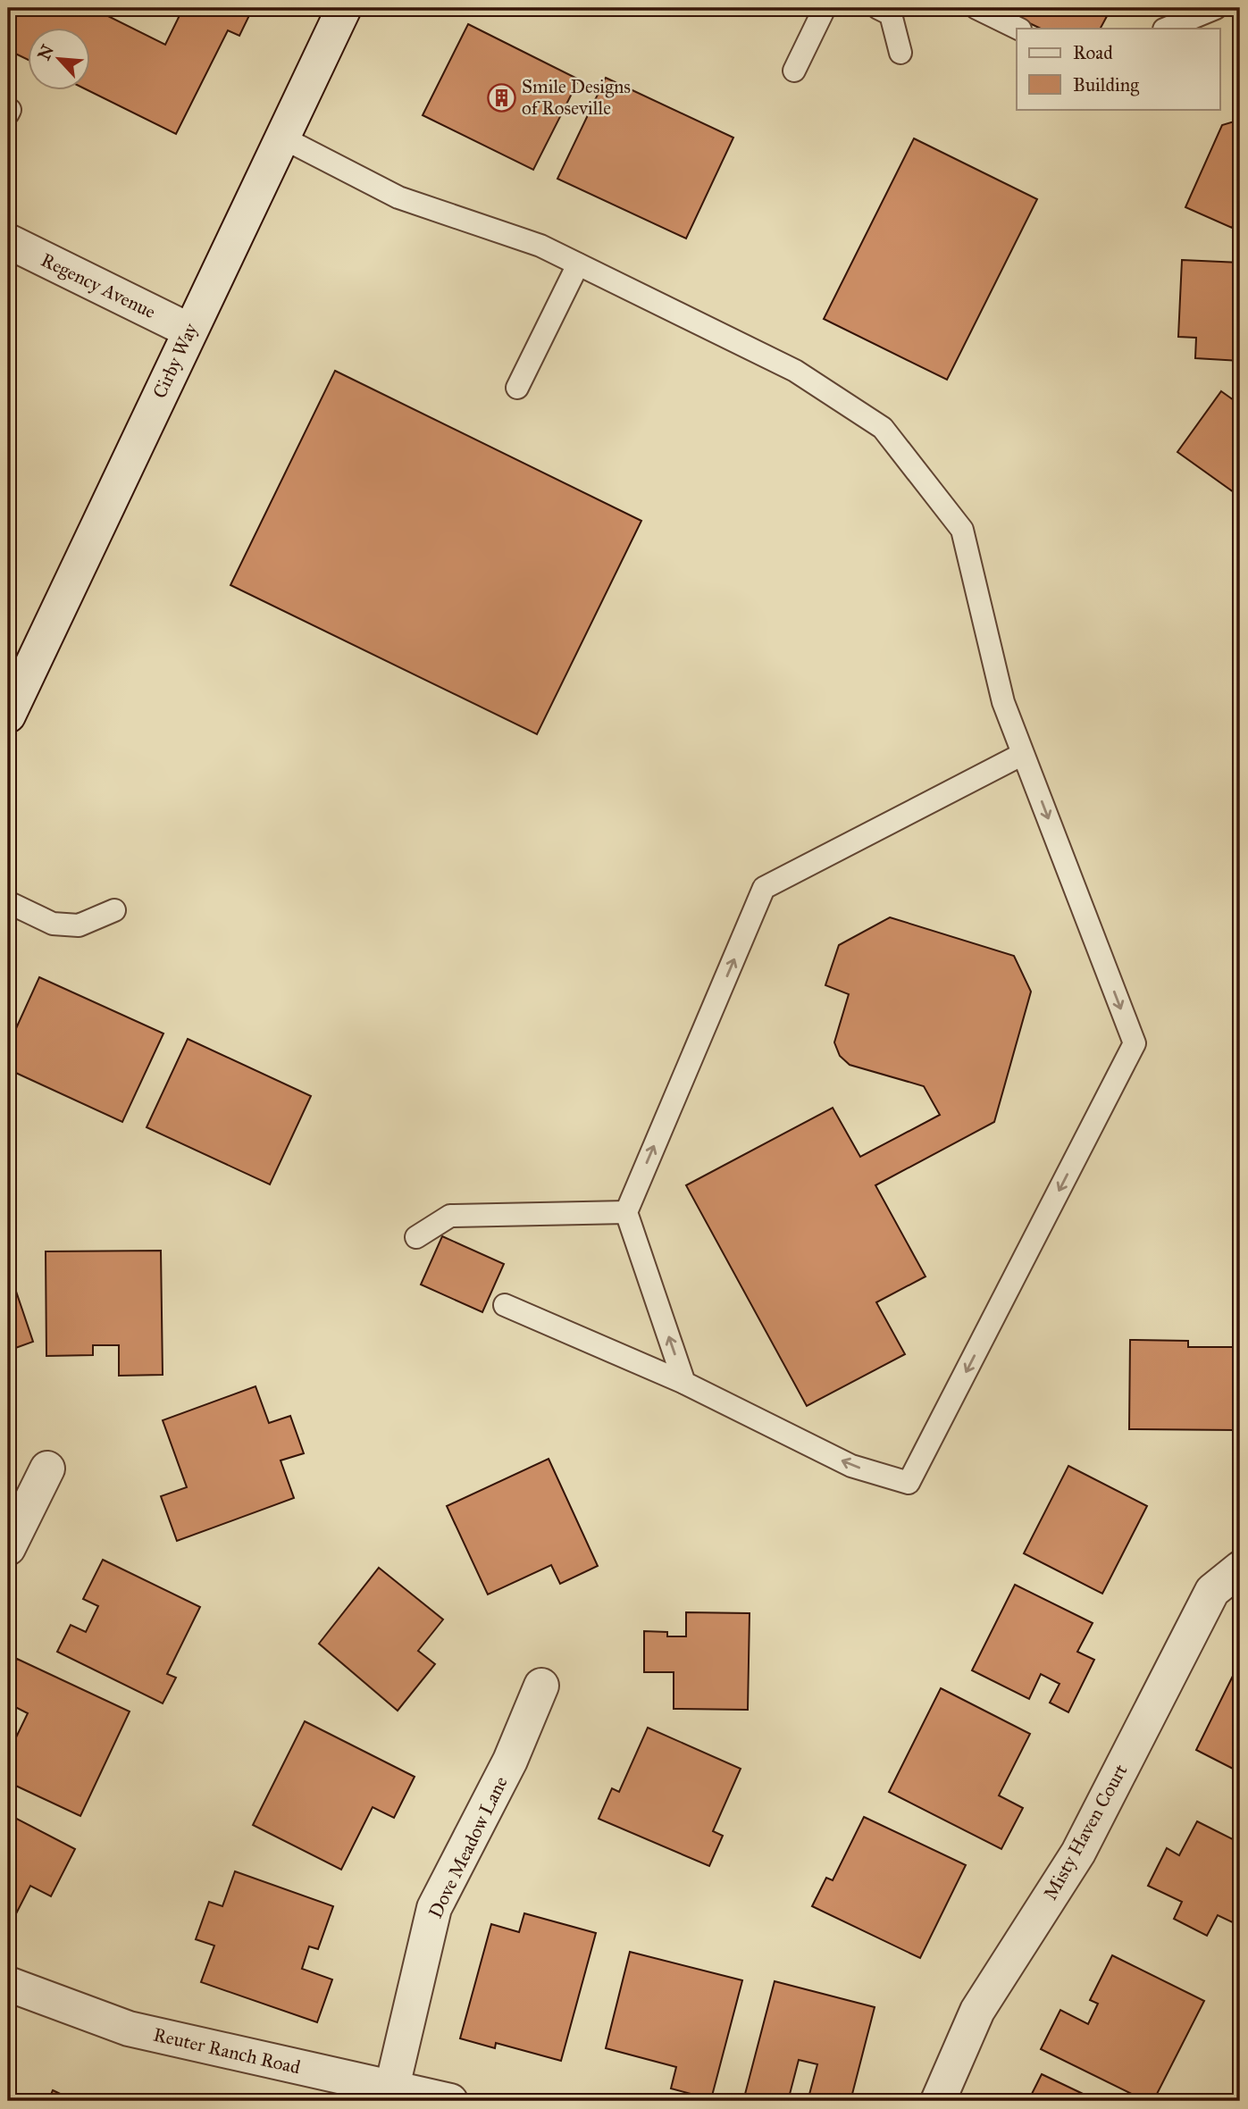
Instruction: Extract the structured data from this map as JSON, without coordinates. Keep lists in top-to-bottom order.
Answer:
{
  "streets": {
    "street": [
      "Regency Avenue",
      "Cirby Way",
      "Misty Haven Court",
      "Dove Meadow Lane",
      "Reuter Ranch Road"
    ]
  },
  "crossings": [
    ["Regency Avenue", "Cirby Way"],
    ["Dove Meadow Lane", "Reuter Ranch Road"]
  ],
  "places": {
    "building": ["Smile Designs of Roseville"]
  },
  "legend": ["Road", "Building"],
  "north": "top left"
}
